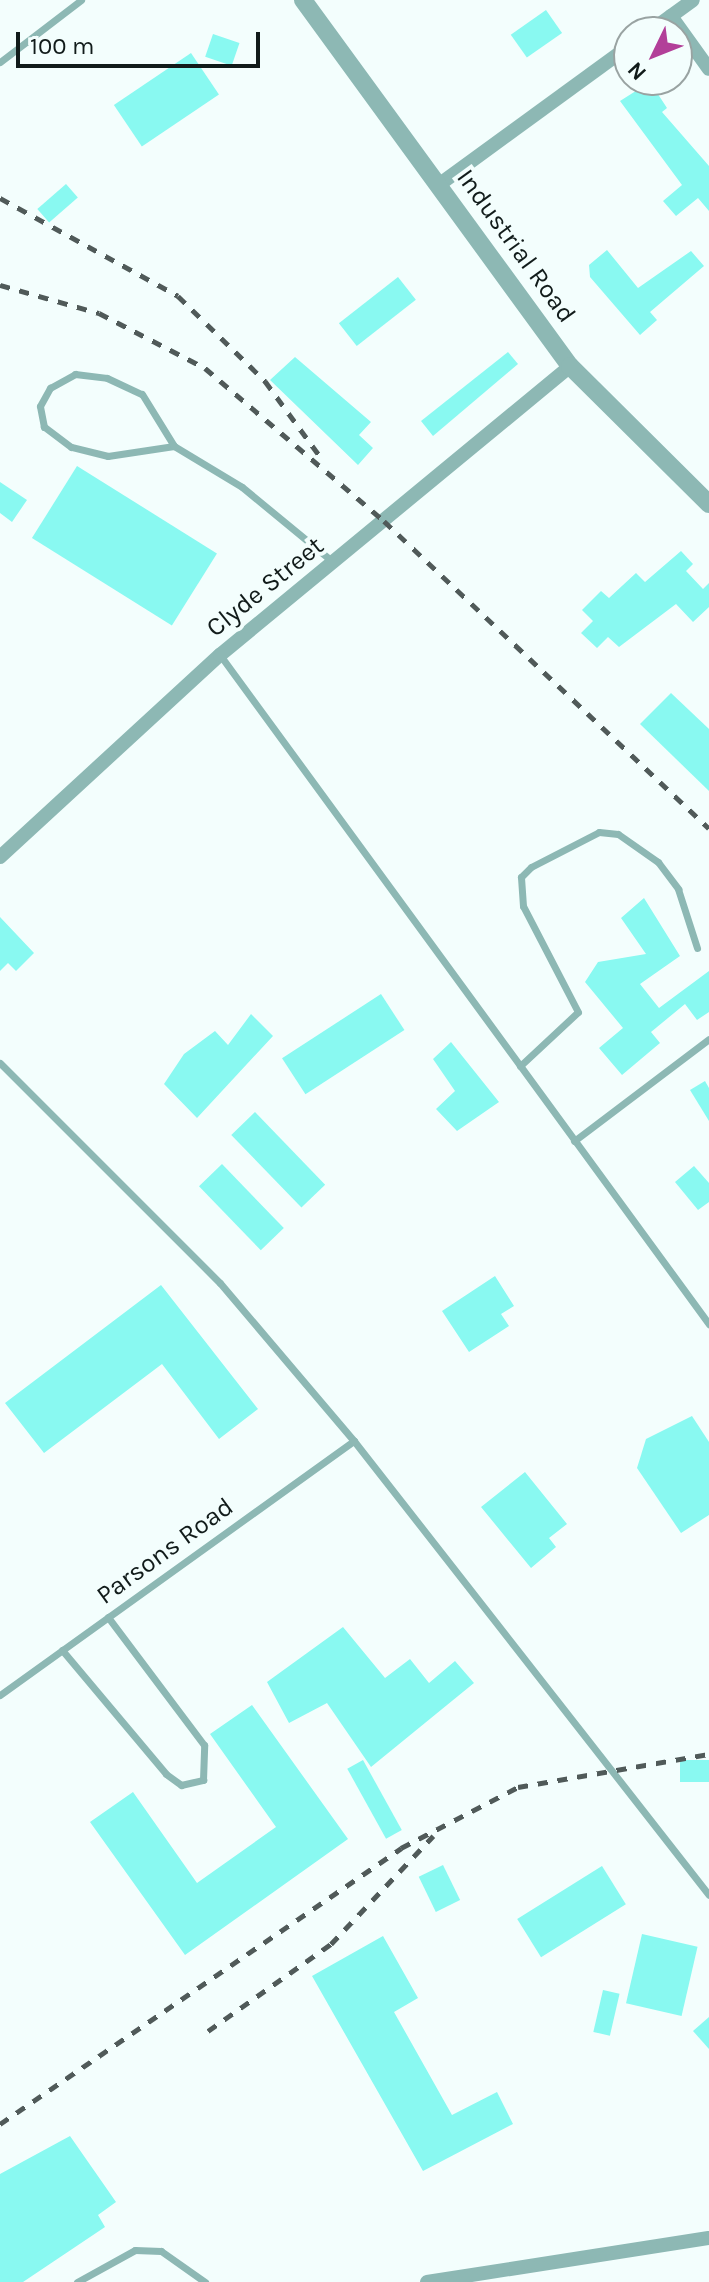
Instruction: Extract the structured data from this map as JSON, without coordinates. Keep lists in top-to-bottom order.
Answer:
{
  "streets": {
    "street": ["Industrial Road", "Clyde Street"],
    "lane": ["Parsons Road"]
  },
  "crossings": [
    ["Industrial Road", "Clyde Street"]
  ],
  "scale_bar": "100 m",
  "north": "bottom left"
}
